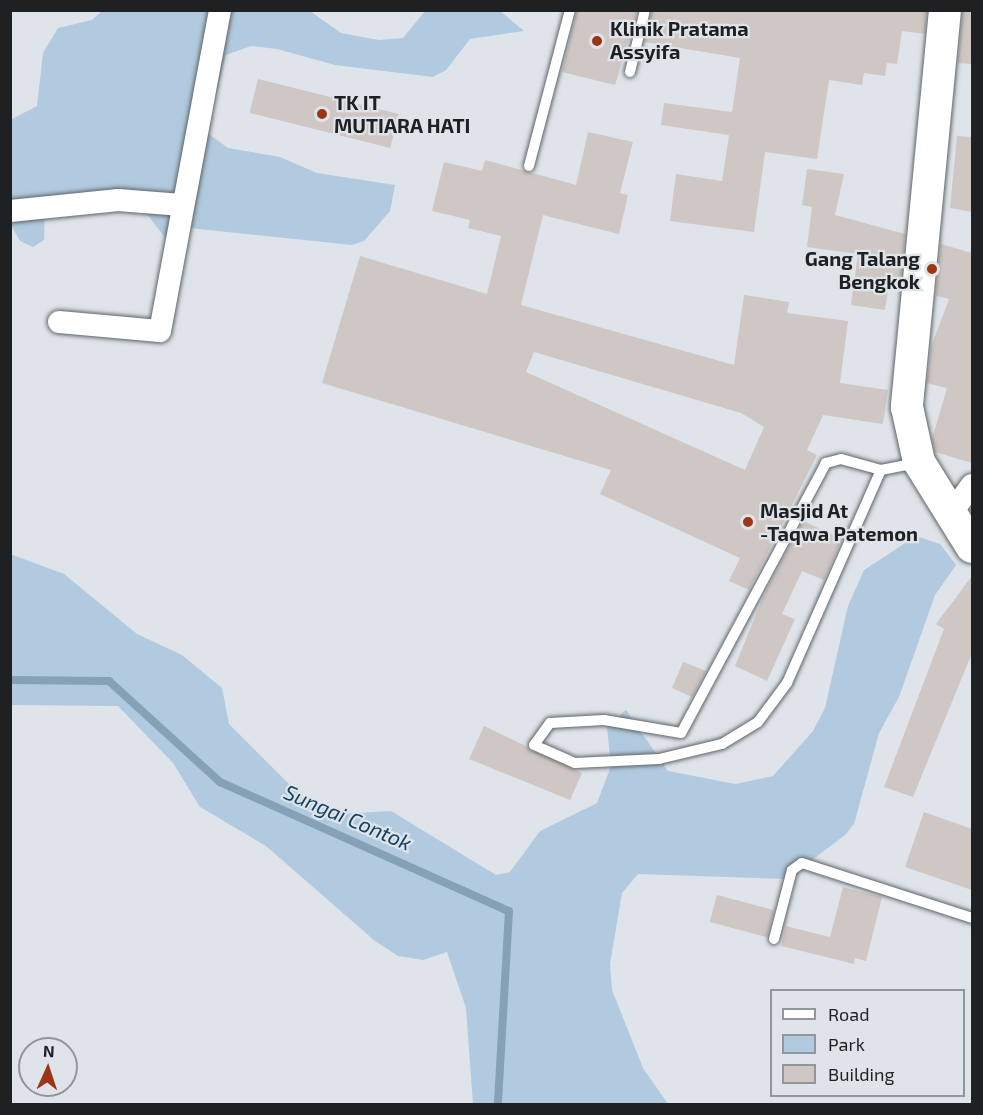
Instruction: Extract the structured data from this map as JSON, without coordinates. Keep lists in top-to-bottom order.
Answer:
{
  "water": ["Sungai Contok"],
  "places": [
    "Klinik Pratama Assyifa",
    "TK IT MUTIARA HATI",
    "Gang Talang Bengkok",
    "Masjid At -Taqwa Patemon"
  ],
  "legend": ["Road", "Park", "Building"],
  "north": "top"
}
